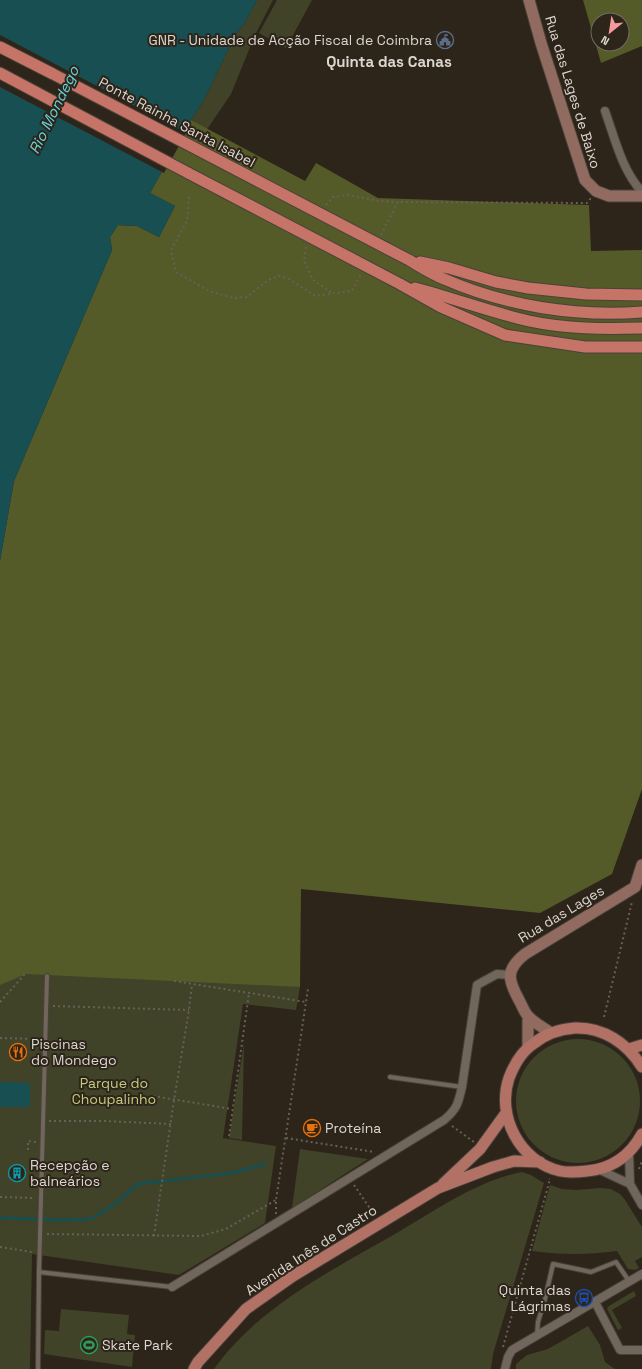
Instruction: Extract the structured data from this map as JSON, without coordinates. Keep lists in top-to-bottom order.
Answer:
{
  "streets": {
    "highway": ["Ponte Rainha Santa Isabel"],
    "main road": ["Rua das Lages de Baixo", "Rua das Lages", "Avenida Inês de Castro"]
  },
  "districts": ["Quinta das Canas"],
  "water": ["Rio Mondego"],
  "parks": ["Parque do Choupalinho"],
  "places": {
    "public building": ["GNR - Unidade de Acção Fiscal de Coimbra"],
    "restaurant": ["Piscinas do Mondego"],
    "cafe": ["Proteína"],
    "building": ["Recepção e balneários"],
    "bus stop": ["Quinta das Lágrimas"],
    "sports": ["Skate Park"]
  },
  "north": "bottom left"
}
